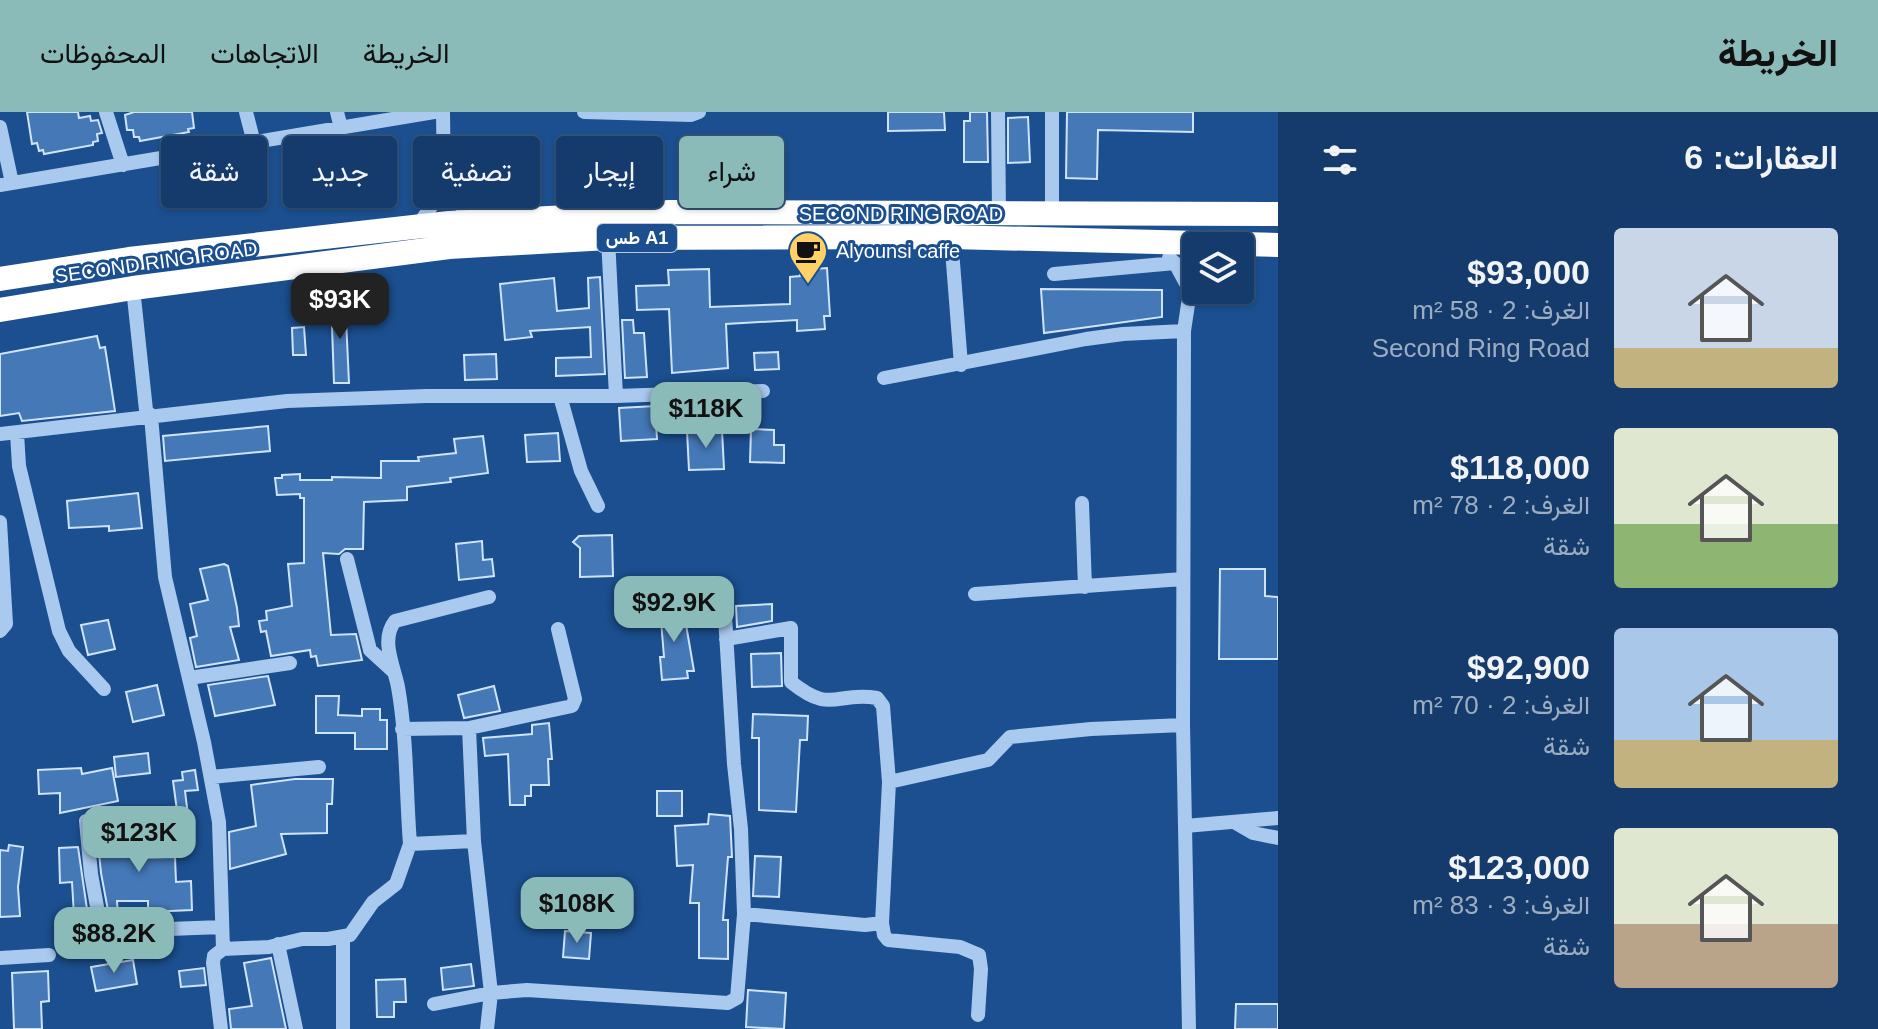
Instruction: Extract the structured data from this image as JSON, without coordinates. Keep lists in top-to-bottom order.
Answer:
{
  "streets": {
    "highway": ["SECOND RING ROAD", "طس A1"]
  },
  "places": {
    "cafe": ["Alyounsi caffe"]
  },
  "page": {
    "header": "الخريطة",
    "nav": ["الخريطة", "الاتجاهات", "المحفوظات"],
    "heading": "العقارات: 6",
    "chip": [
      "شراء",
      "إيجار",
      "تصفية",
      "جديد",
      "شقة"
    ],
    "list": [
      {
        "name": "$93,000",
        "note": "الغرف: 2 · 58 m² · Second Ring Road"
      },
      {
        "name": "$118,000",
        "note": "الغرف: 2 · 78 m² · شقة"
      },
      {
        "name": "$92,900",
        "note": "الغرف: 2 · 70 m² · شقة"
      },
      {
        "name": "$123,000",
        "note": "الغرف: 3 · 83 m² · شقة"
      }
    ],
    "price": [
      "$93K",
      "$118K",
      "$92.9K",
      "$123K",
      "$108K",
      "$88.2K"
    ]
  }
}
